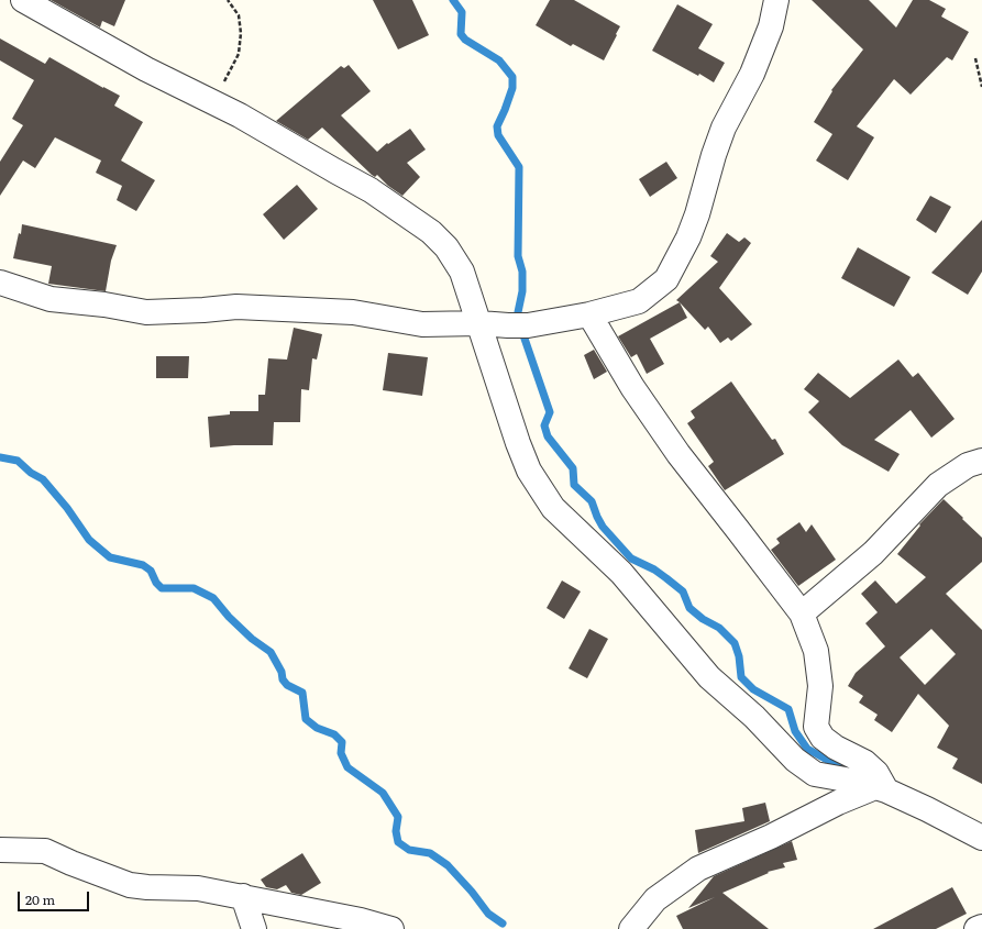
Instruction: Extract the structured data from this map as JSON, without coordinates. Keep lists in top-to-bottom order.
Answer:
{
  "scale_bar": "20 m"
}
